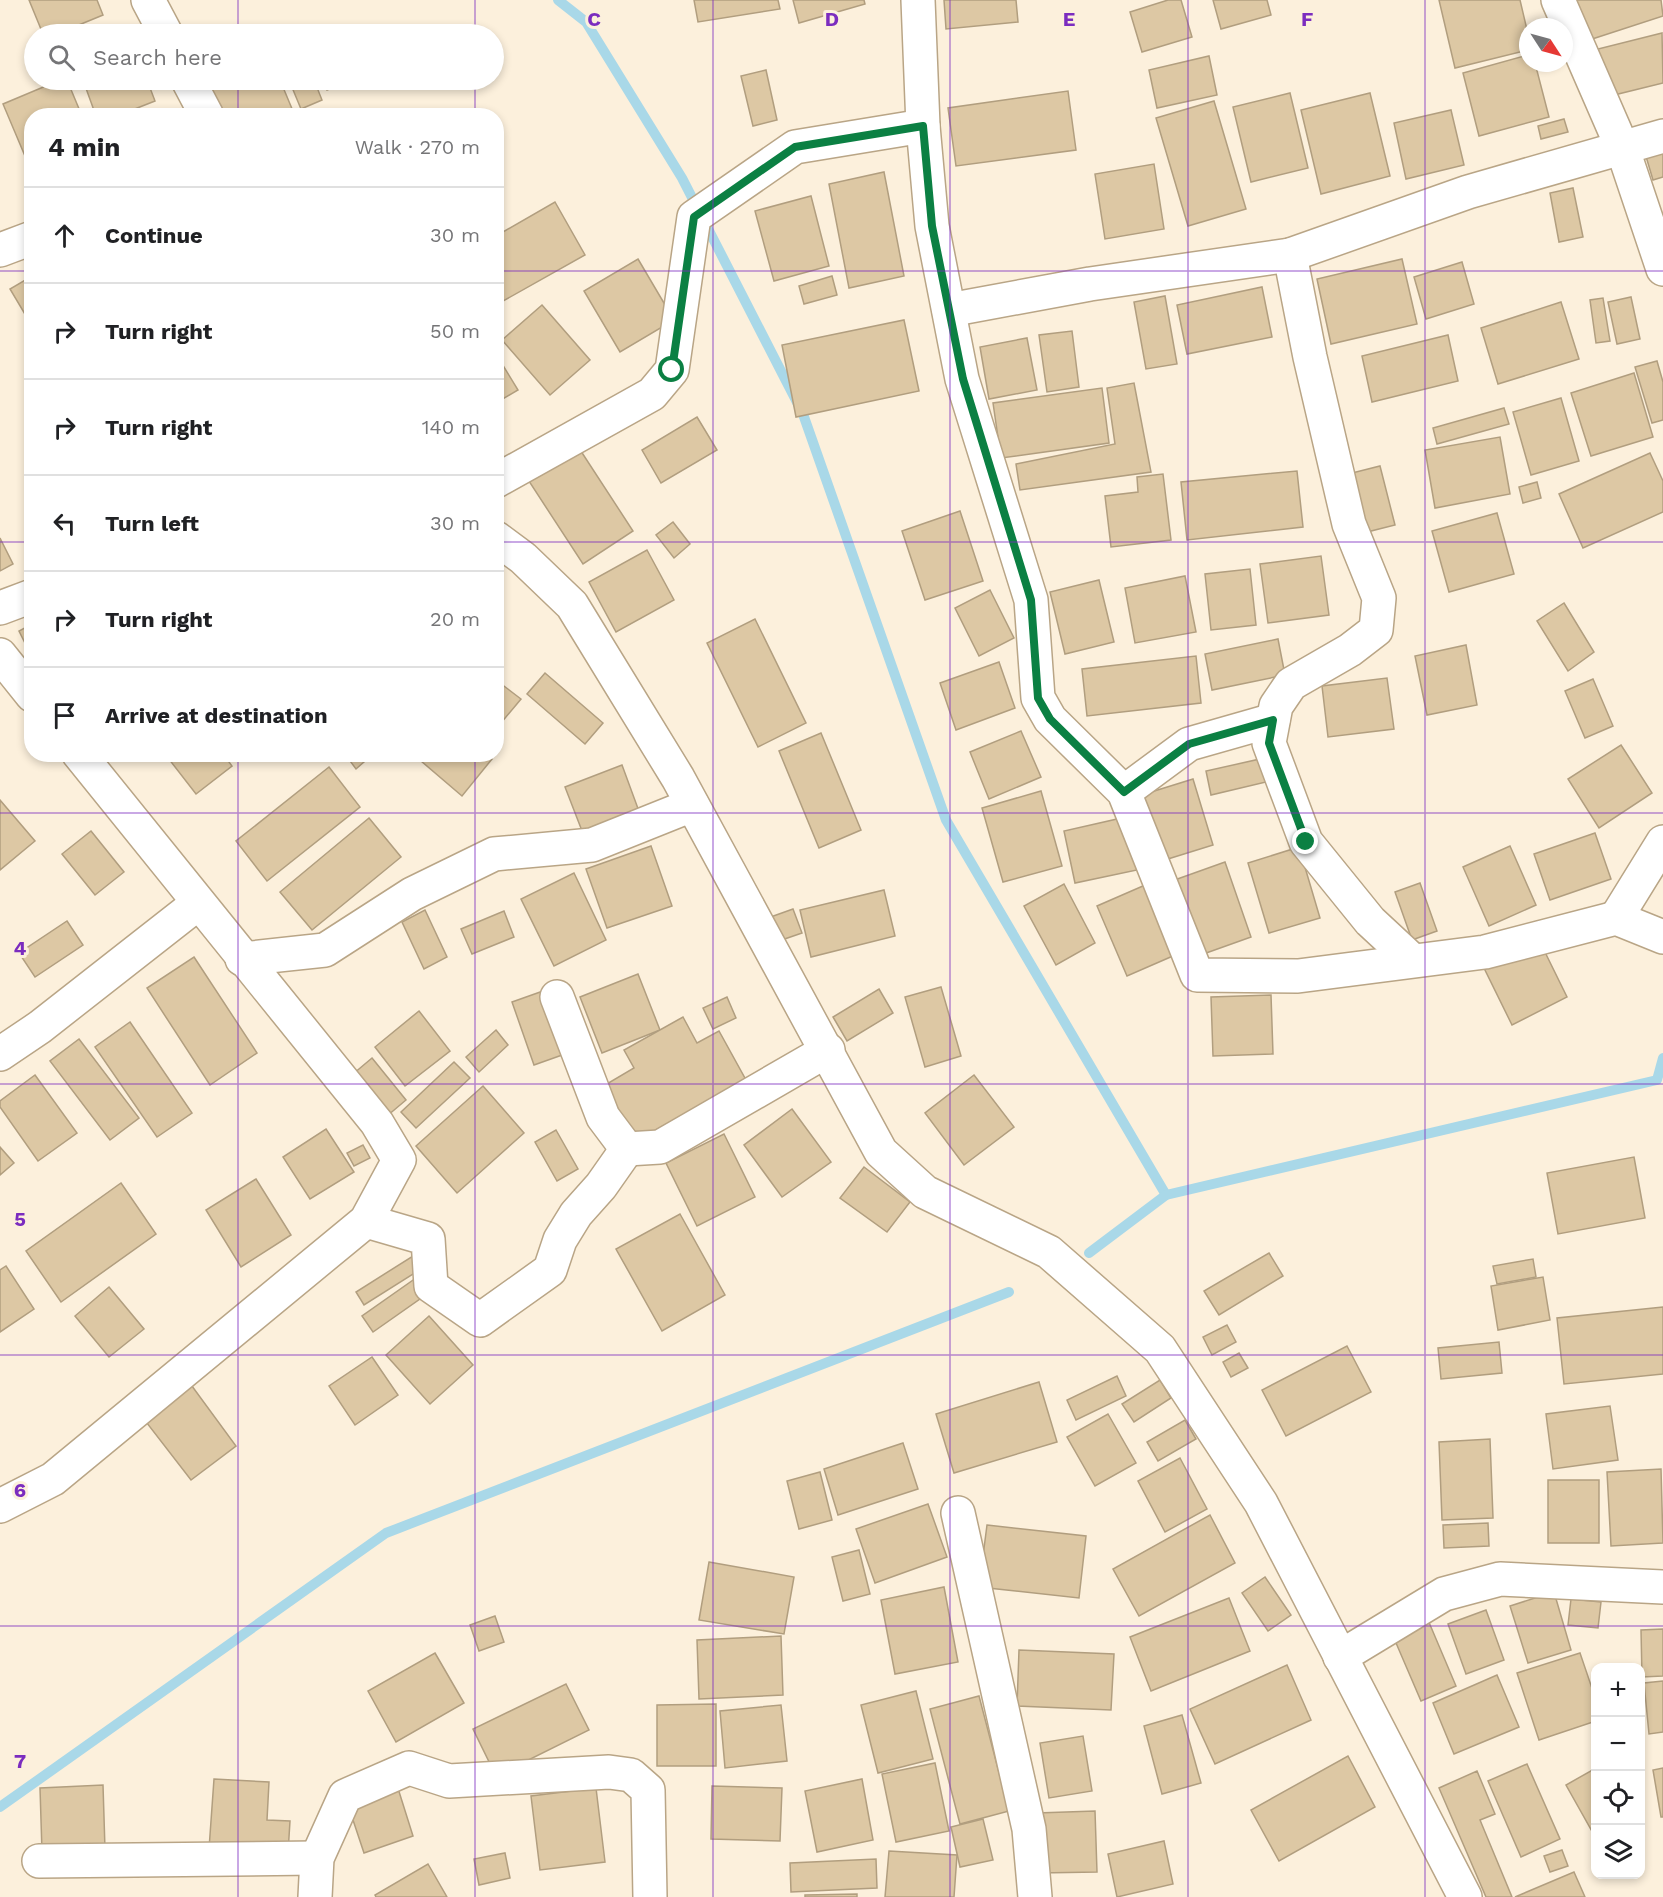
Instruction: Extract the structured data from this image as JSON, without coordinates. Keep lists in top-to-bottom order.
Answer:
{
  "north": "bottom right",
  "page": {
    "search": "Search here",
    "heading": ["4 min", "Walk · 270 m"],
    "list": [
      ["Continue", "30 m"],
      ["Turn right", "50 m"],
      ["Turn right", "140 m"],
      ["Turn left", "30 m"],
      ["Turn right", "20 m"],
      "Arrive at destination"
    ],
    "map_buttons": ["+", "−"]
  },
  "grid": {
    "columns": [
      "C",
      "D",
      "E",
      "F"
    ],
    "rows": [
      "4",
      "5",
      "6",
      "7"
    ]
  }
}
